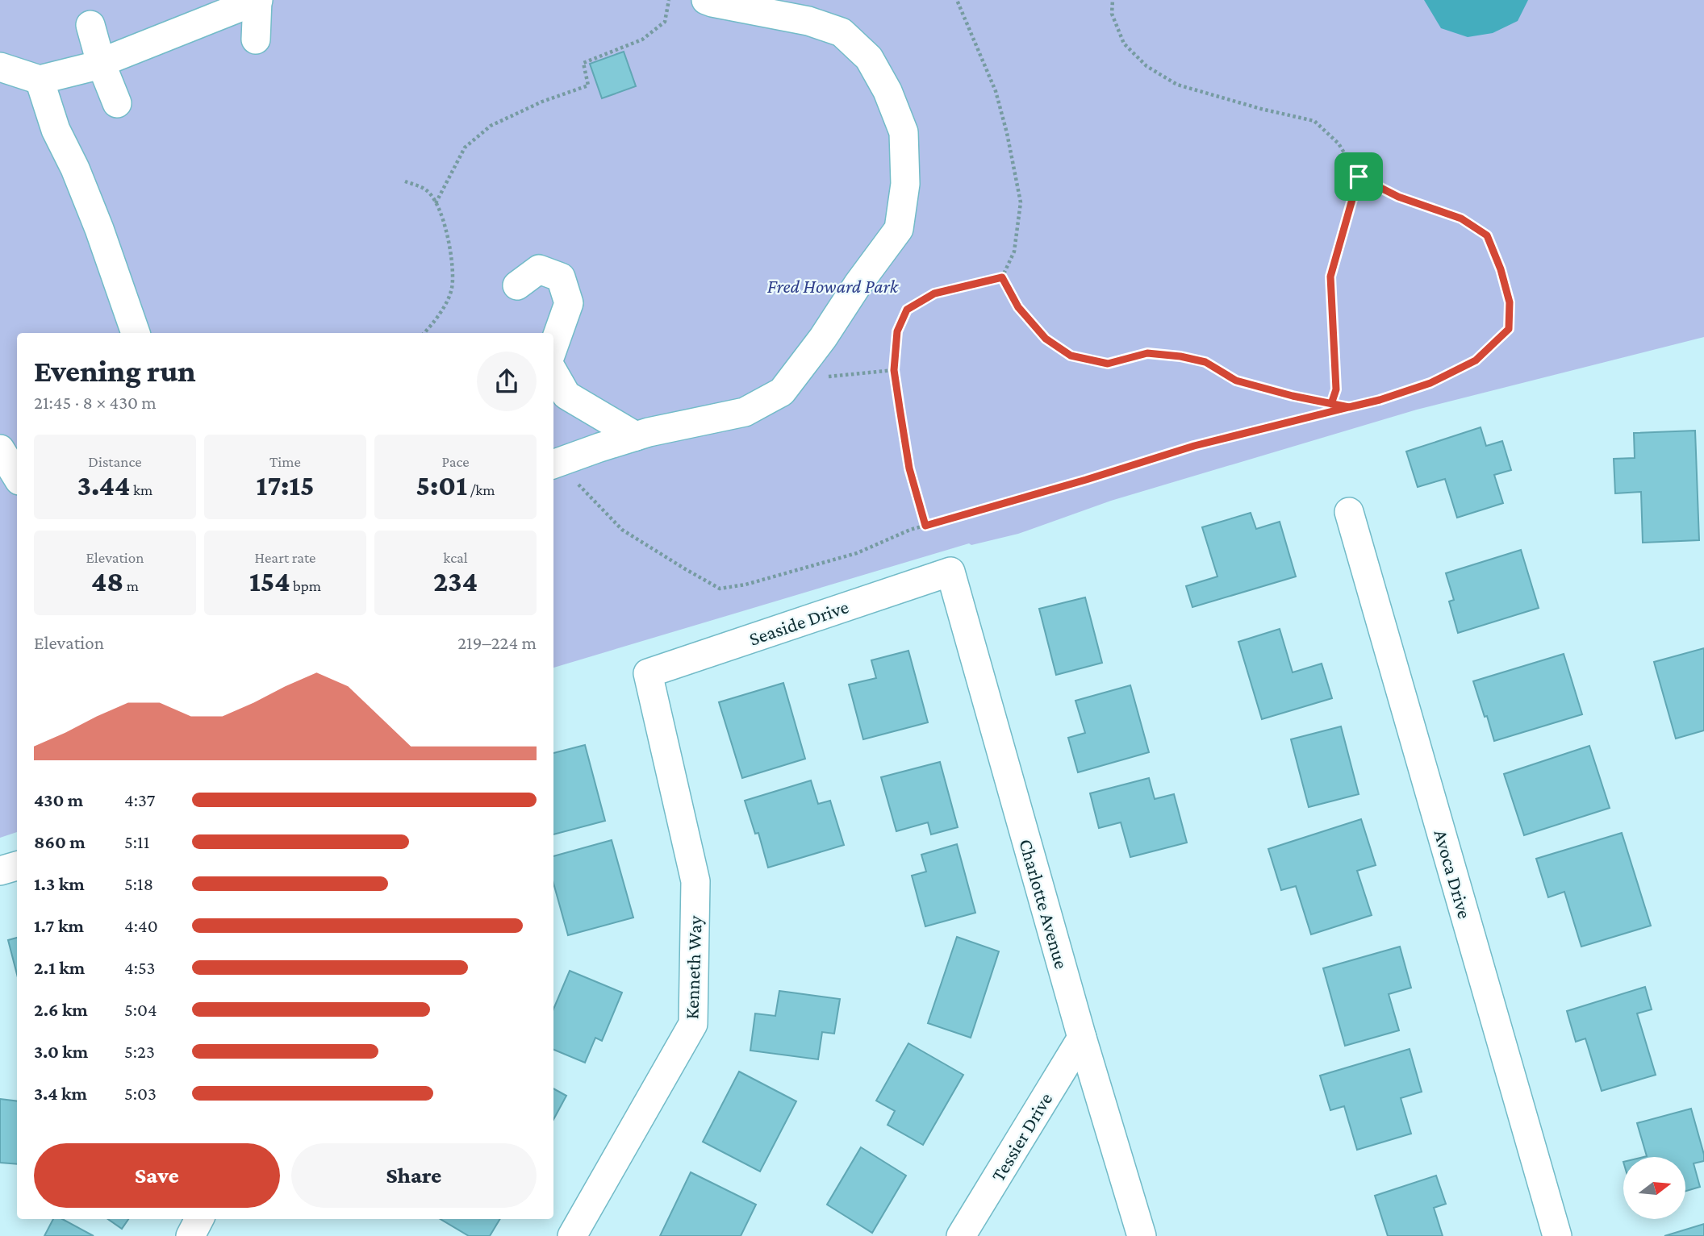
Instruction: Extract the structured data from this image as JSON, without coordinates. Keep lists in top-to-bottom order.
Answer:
{
  "streets": {
    "street": [
      "Seaside Drive",
      "Avoca Drive",
      "Charlotte Avenue",
      "Kenneth Way",
      "Tessier Drive"
    ]
  },
  "crossings": [
    ["Seaside Drive", "Charlotte Avenue"],
    ["Seaside Drive", "Kenneth Way"],
    ["Charlotte Avenue", "Tessier Drive"]
  ],
  "parks": ["Fred Howard Park"],
  "north": "right",
  "page": {
    "heading": ["Evening run", "21:45 · 8 × 430 m"],
    "stats": [
      ["Distance", "3.44 km"],
      ["Time", "17:15"],
      ["Pace", "5:01 /km"],
      ["Elevation", "48 m"],
      ["Heart rate", "154 bpm"],
      ["kcal", "234"]
    ],
    "chart": ["Elevation", "219–224 m"],
    "list": [
      {
        "name": "430 m",
        "note": "4:37"
      },
      {
        "name": "860 m",
        "note": "5:11"
      },
      {
        "name": "1.3 km",
        "note": "5:18"
      },
      {
        "name": "1.7 km",
        "note": "4:40"
      },
      {
        "name": "2.1 km",
        "note": "4:53"
      },
      {
        "name": "2.6 km",
        "note": "5:04"
      },
      {
        "name": "3.0 km",
        "note": "5:23"
      },
      {
        "name": "3.4 km",
        "note": "5:03"
      }
    ],
    "buttons": ["Save", "Share"]
  }
}
